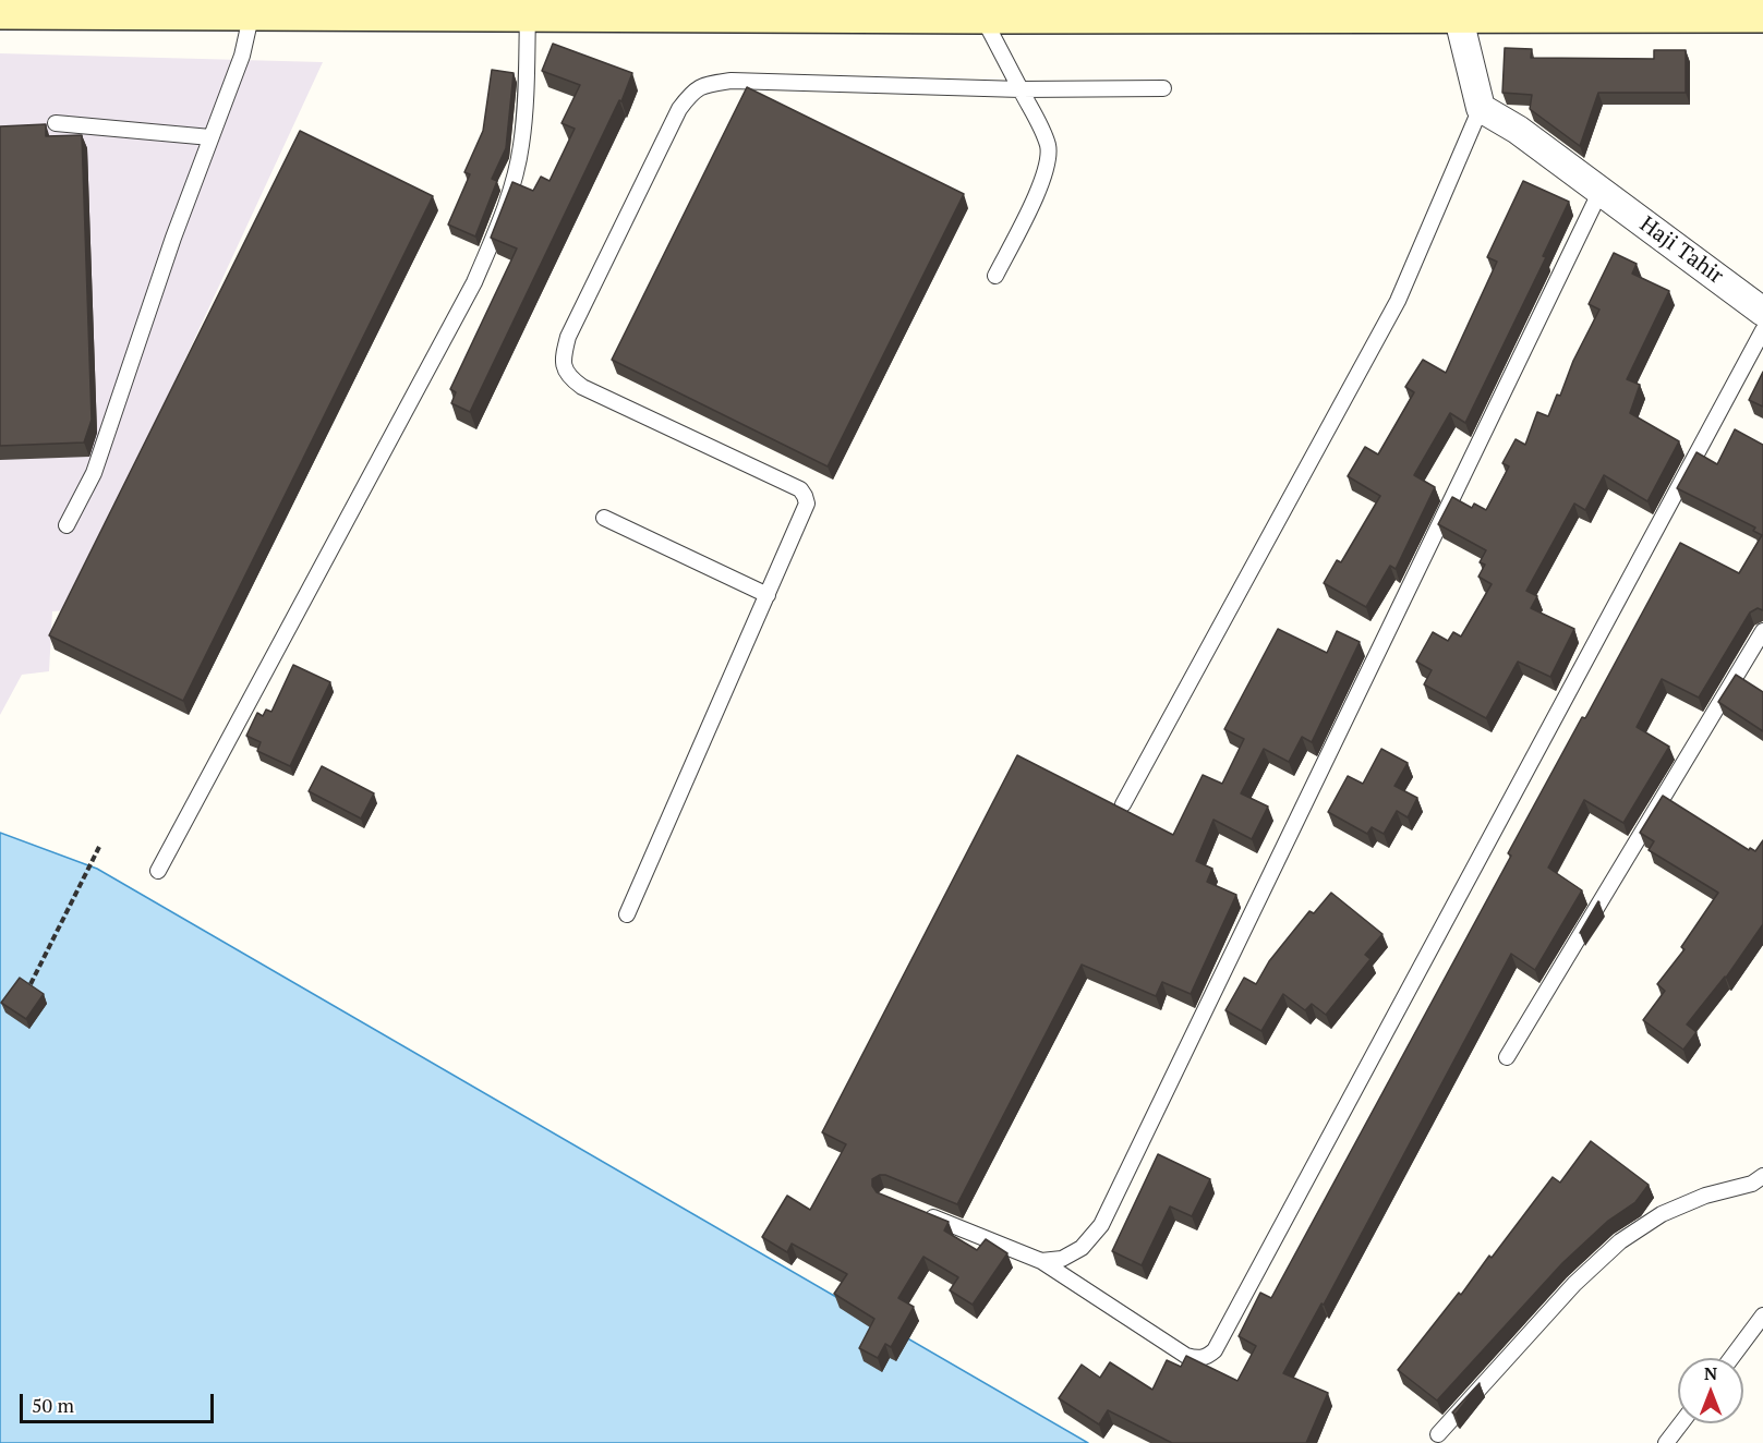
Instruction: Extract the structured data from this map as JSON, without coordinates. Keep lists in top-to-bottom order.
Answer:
{
  "streets": {
    "street": ["Haji Tahir"]
  },
  "scale_bar": "50 m",
  "north": "top"
}
